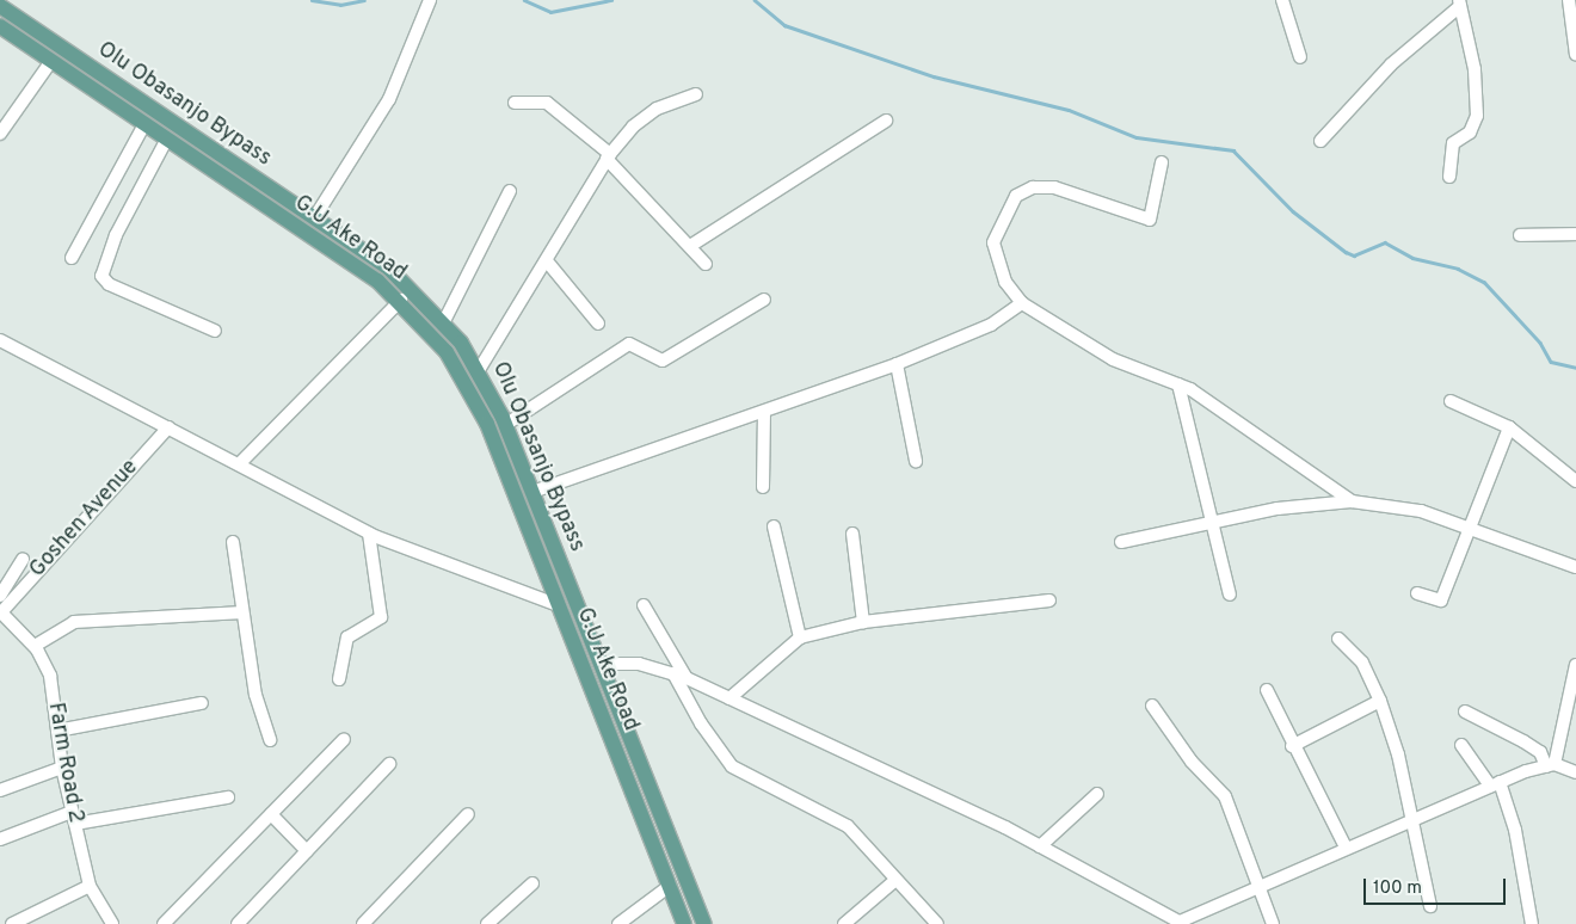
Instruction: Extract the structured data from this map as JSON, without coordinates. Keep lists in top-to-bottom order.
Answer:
{
  "streets": {
    "main road": ["Olu Obasanjo Bypass", "G.U Ake Road"],
    "street": ["Goshen Avenue", "Farm Road 2"]
  },
  "crossings": [
    ["Goshen Avenue", "Farm Road 2"]
  ],
  "scale_bar": "100 m"
}
